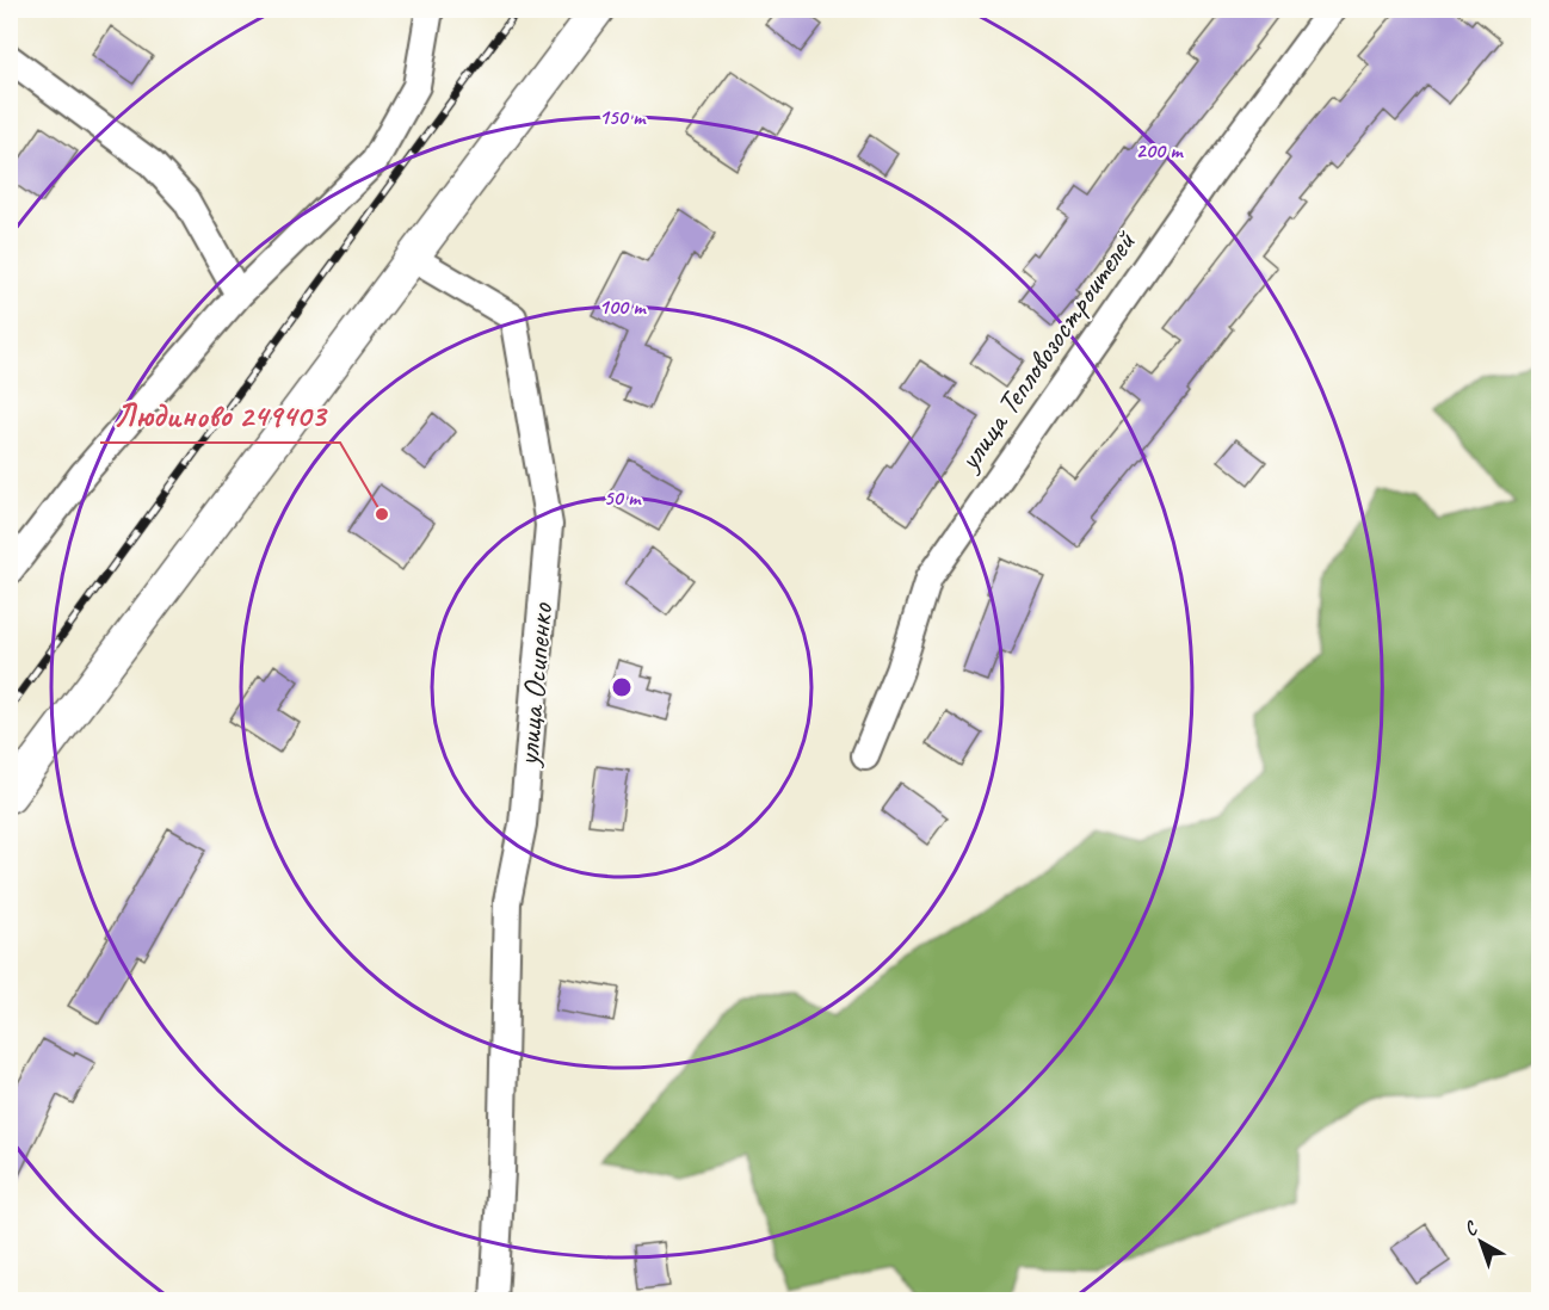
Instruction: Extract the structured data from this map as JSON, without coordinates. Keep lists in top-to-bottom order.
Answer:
{
  "streets": {
    "street": ["улица Тепловозостроителей", "улица Осипенко"]
  },
  "places": ["Людиново 249403"],
  "north": "top left",
  "rings": [
    "150 m",
    "200 m",
    "100 m",
    "50 m"
  ]
}
